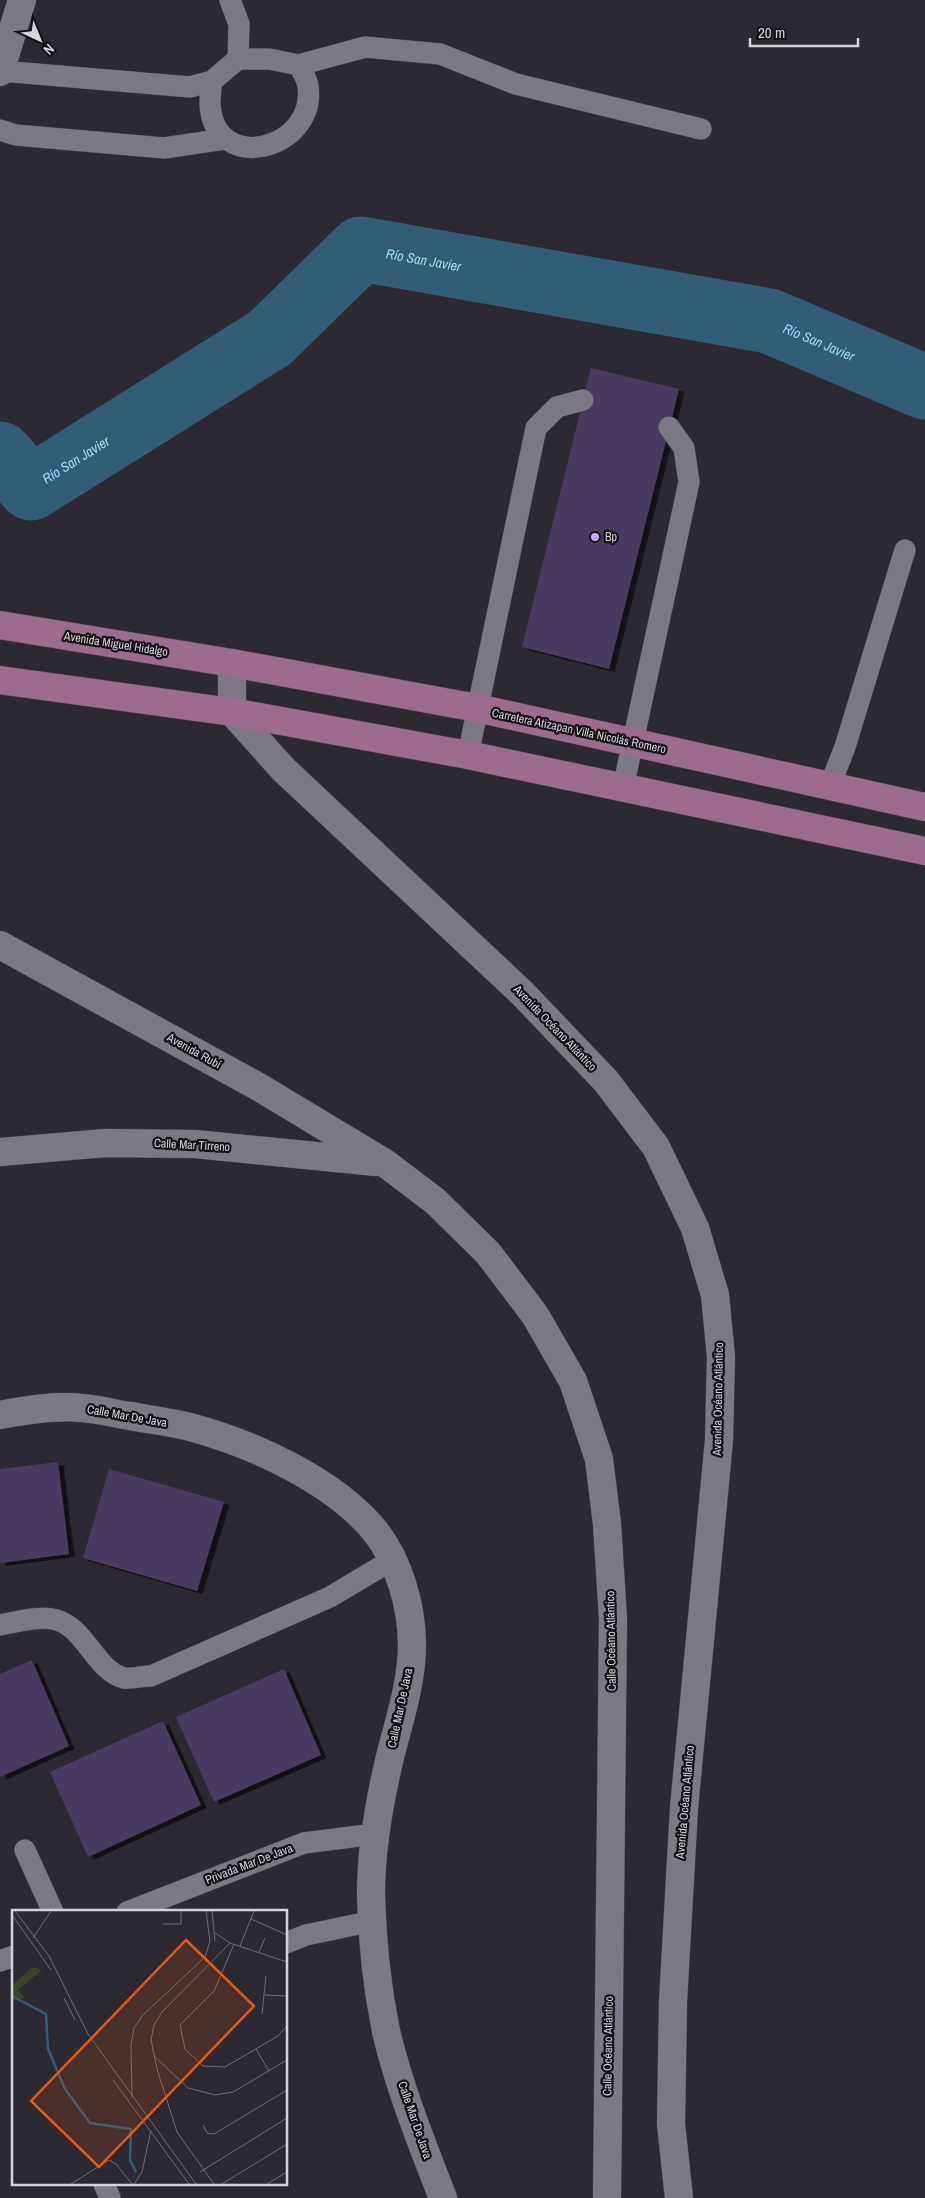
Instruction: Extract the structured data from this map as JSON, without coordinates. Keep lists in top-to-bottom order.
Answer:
{
  "streets": {
    "main road": ["Avenida Miguel Hidalgo", "Carretera Atizapan Villa Nicolás Romero"],
    "street": [
      "Avenida Océano Atlántico",
      "Avenida Rubí",
      "Calle Mar Tirreno",
      "Calle Mar De Java",
      "Calle Océano Atlántico"
    ],
    "lane": ["Privada Mar De Java"]
  },
  "crossings": [
    ["Avenida Miguel Hidalgo", "Carretera Atizapan Villa Nicolás Romero"],
    ["Avenida Rubí", "Calle Mar Tirreno"],
    ["Avenida Rubí", "Calle Océano Atlántico"],
    ["Calle Mar Tirreno", "Calle Océano Atlántico"],
    ["Calle Mar De Java", "Privada Mar De Java"]
  ],
  "water": ["Río San Javier"],
  "places": ["Bp"],
  "scale_bar": "20 m",
  "north": "bottom right"
}
